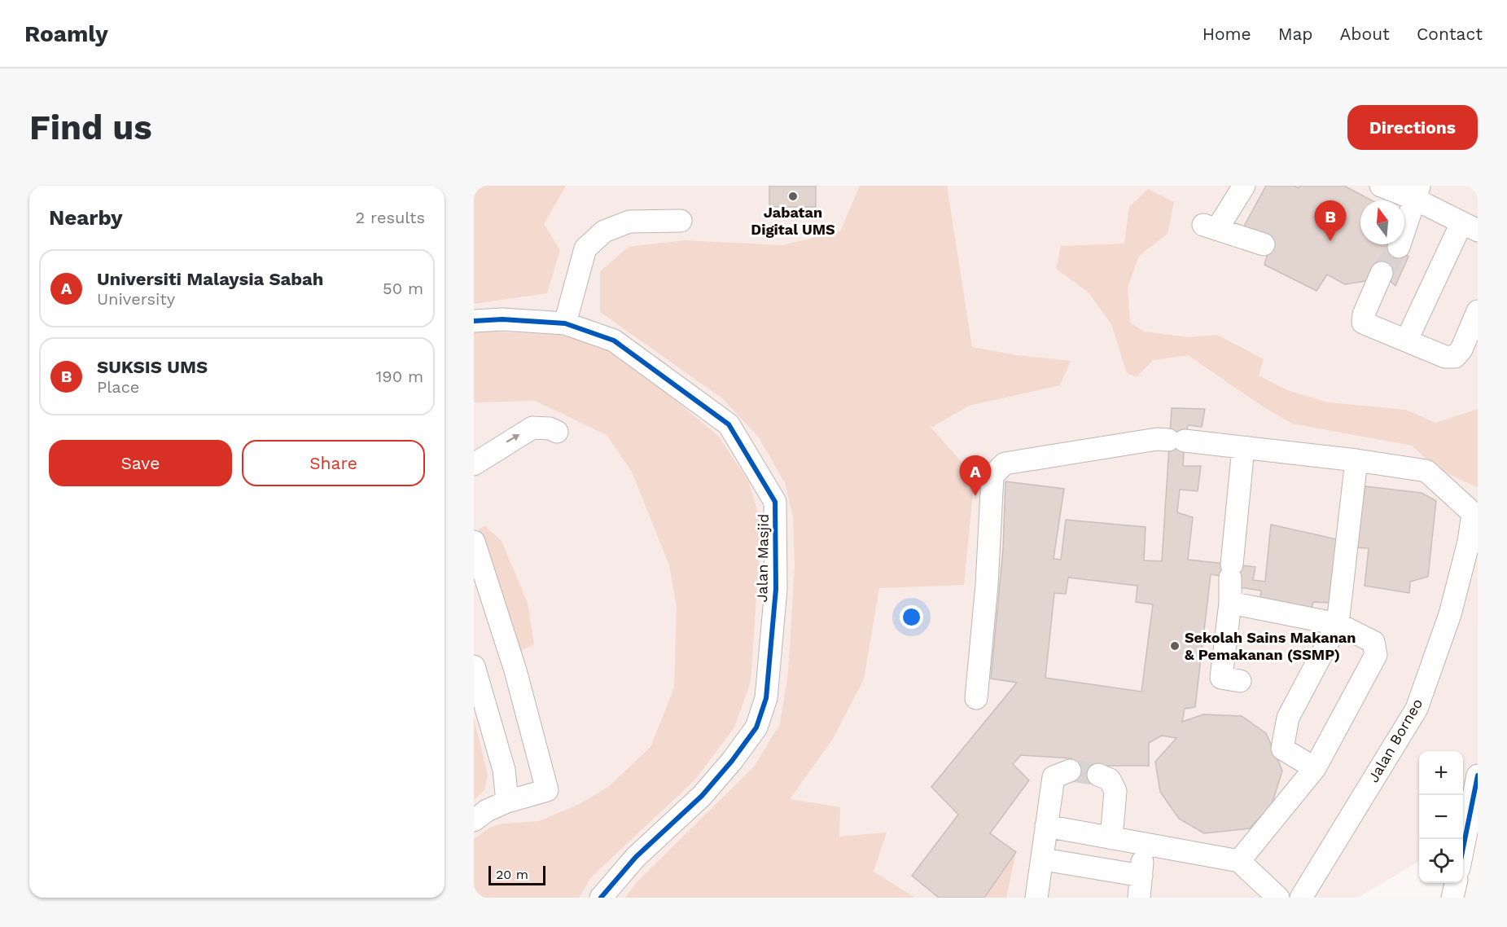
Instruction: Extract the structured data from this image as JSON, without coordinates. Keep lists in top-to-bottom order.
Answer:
{
  "streets": {
    "street": ["Jalan Masjid", "Jalan Borneo"]
  },
  "places": ["Jabatan Digital UMS", "Sekolah Sains Makanan & Pemakanan (SSMP)"],
  "scale_bar": "20 m",
  "north": "top",
  "page": {
    "header": "Roamly",
    "nav": [
      "Home",
      "Map",
      "About",
      "Contact"
    ],
    "buttons": [
      "Directions",
      ["Save", "Share"]
    ],
    "title": "Find us",
    "heading": ["Nearby", "2 results"],
    "pins": ["B", "A"],
    "list": [
      {
        "mark": "A",
        "name": "Universiti Malaysia Sabah",
        "note": "University",
        "value": "50 m"
      },
      {
        "mark": "B",
        "name": "SUKSIS UMS",
        "note": "Place",
        "value": "190 m"
      }
    ],
    "map_buttons": ["+", "−"],
    "scale": "20 m"
  }
}
